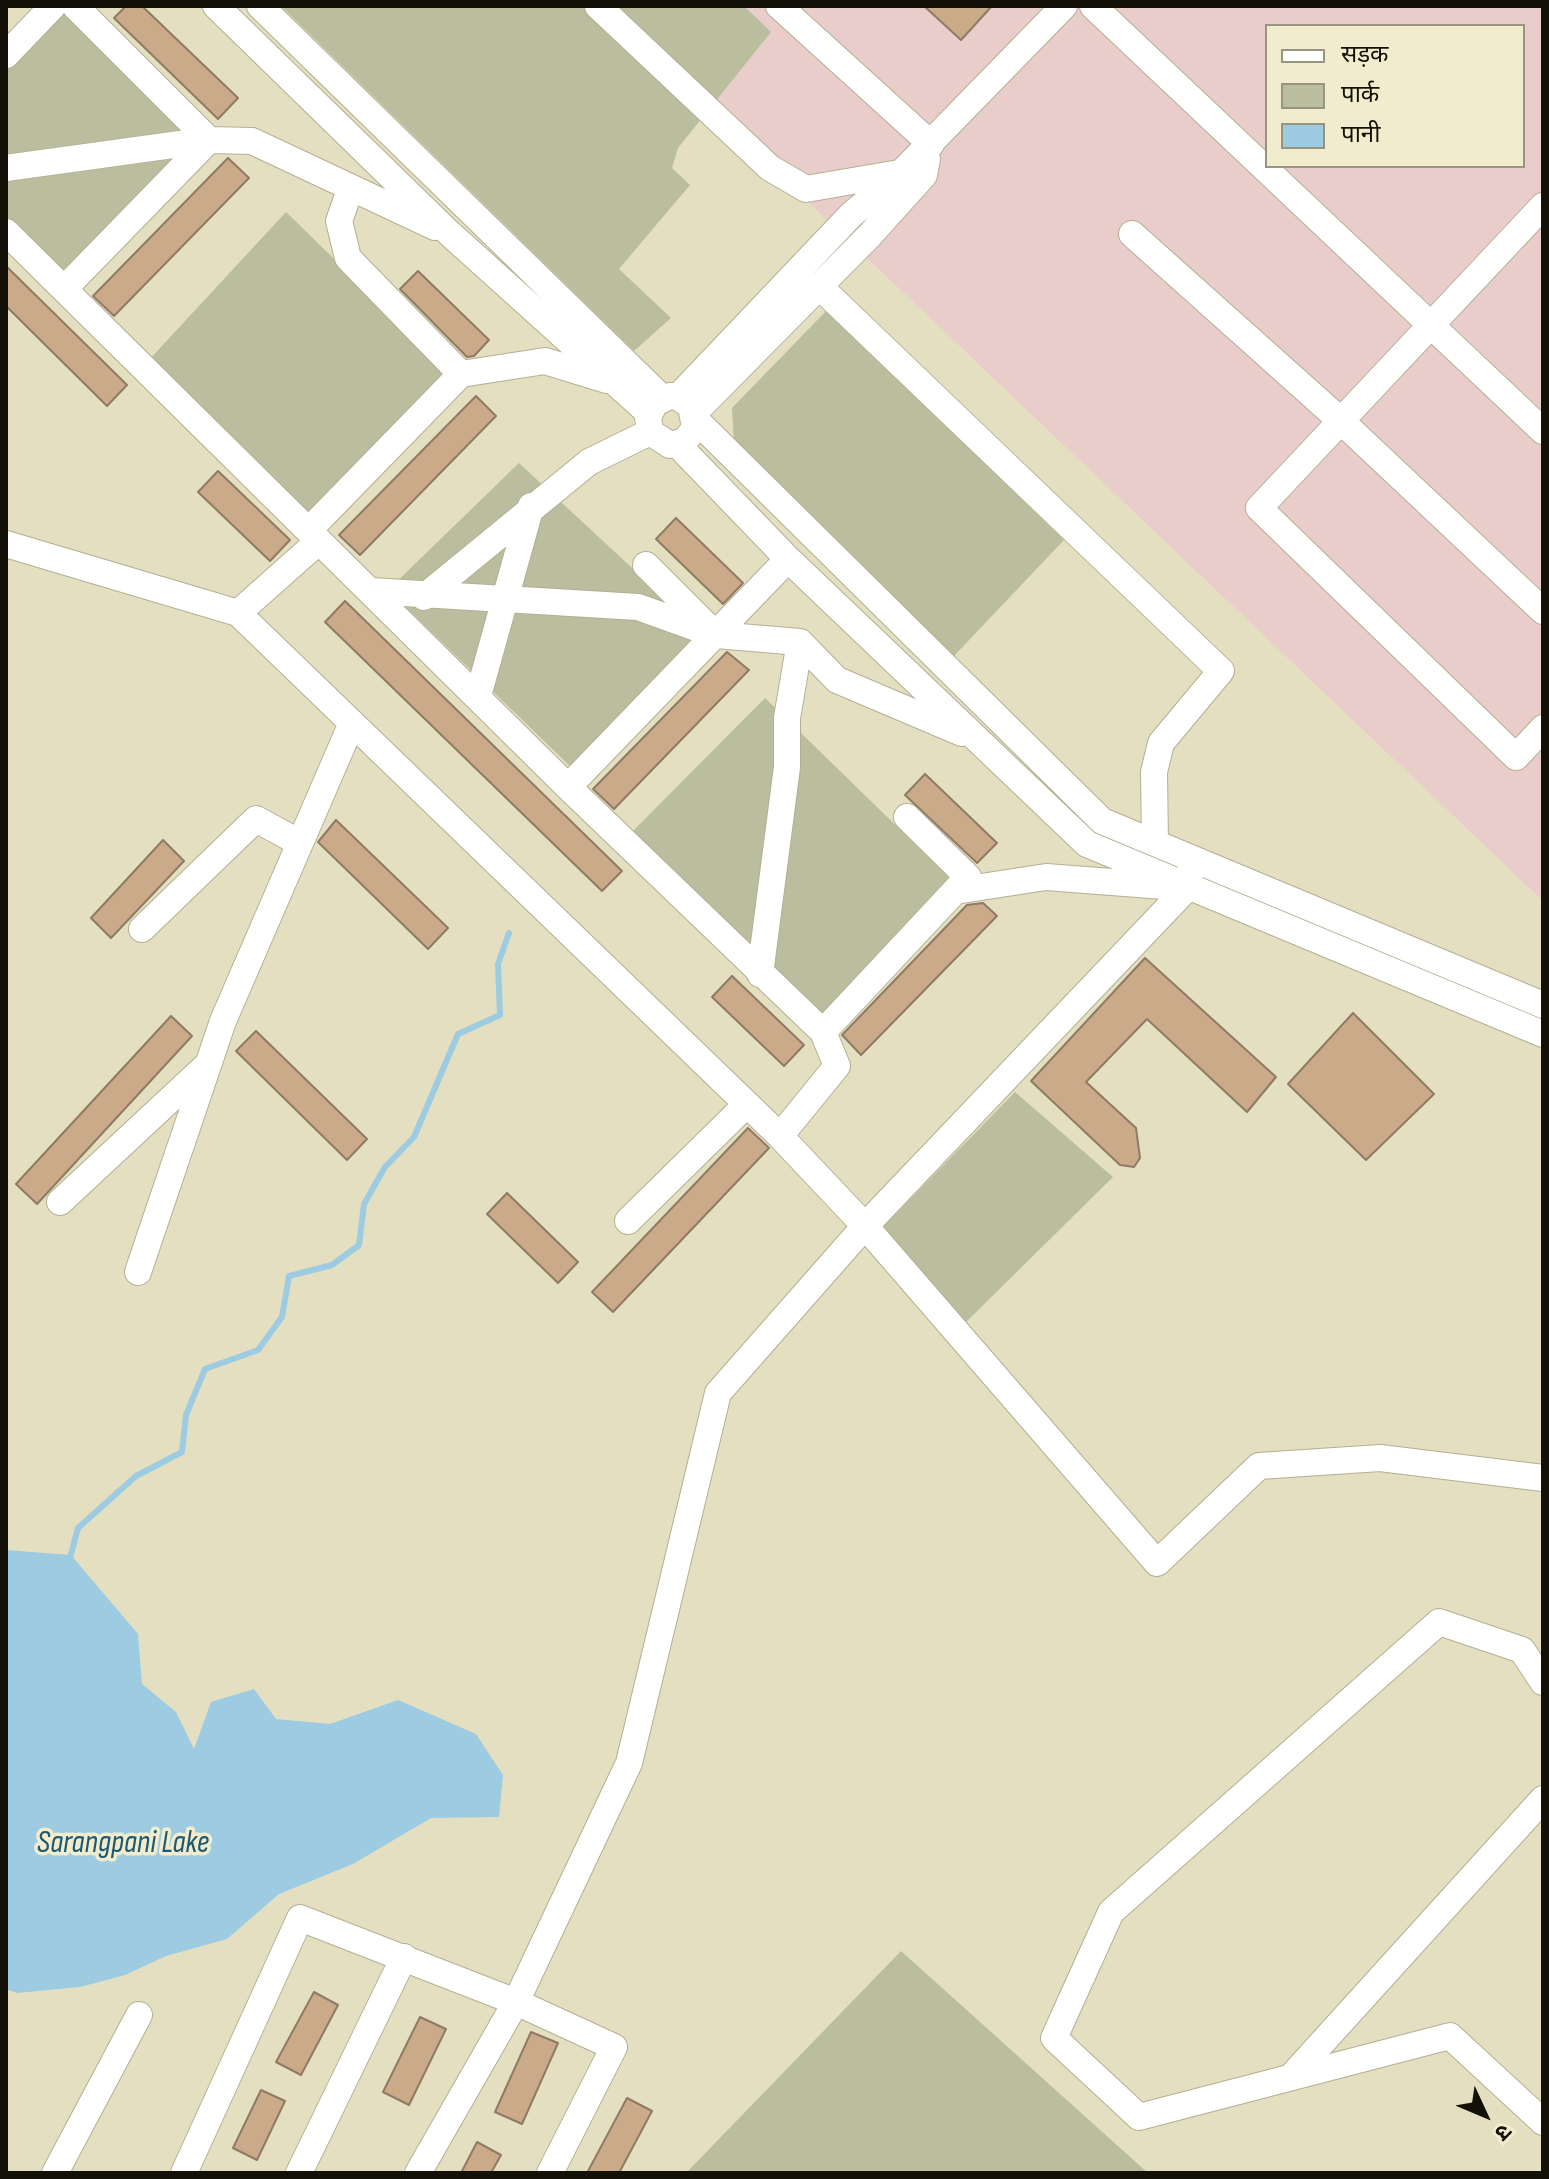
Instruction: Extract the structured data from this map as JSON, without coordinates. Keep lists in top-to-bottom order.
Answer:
{
  "water": ["Sarangpani Lake"],
  "legend": ["सड़क", "पार्क", "पानी"],
  "north": "bottom right"
}
